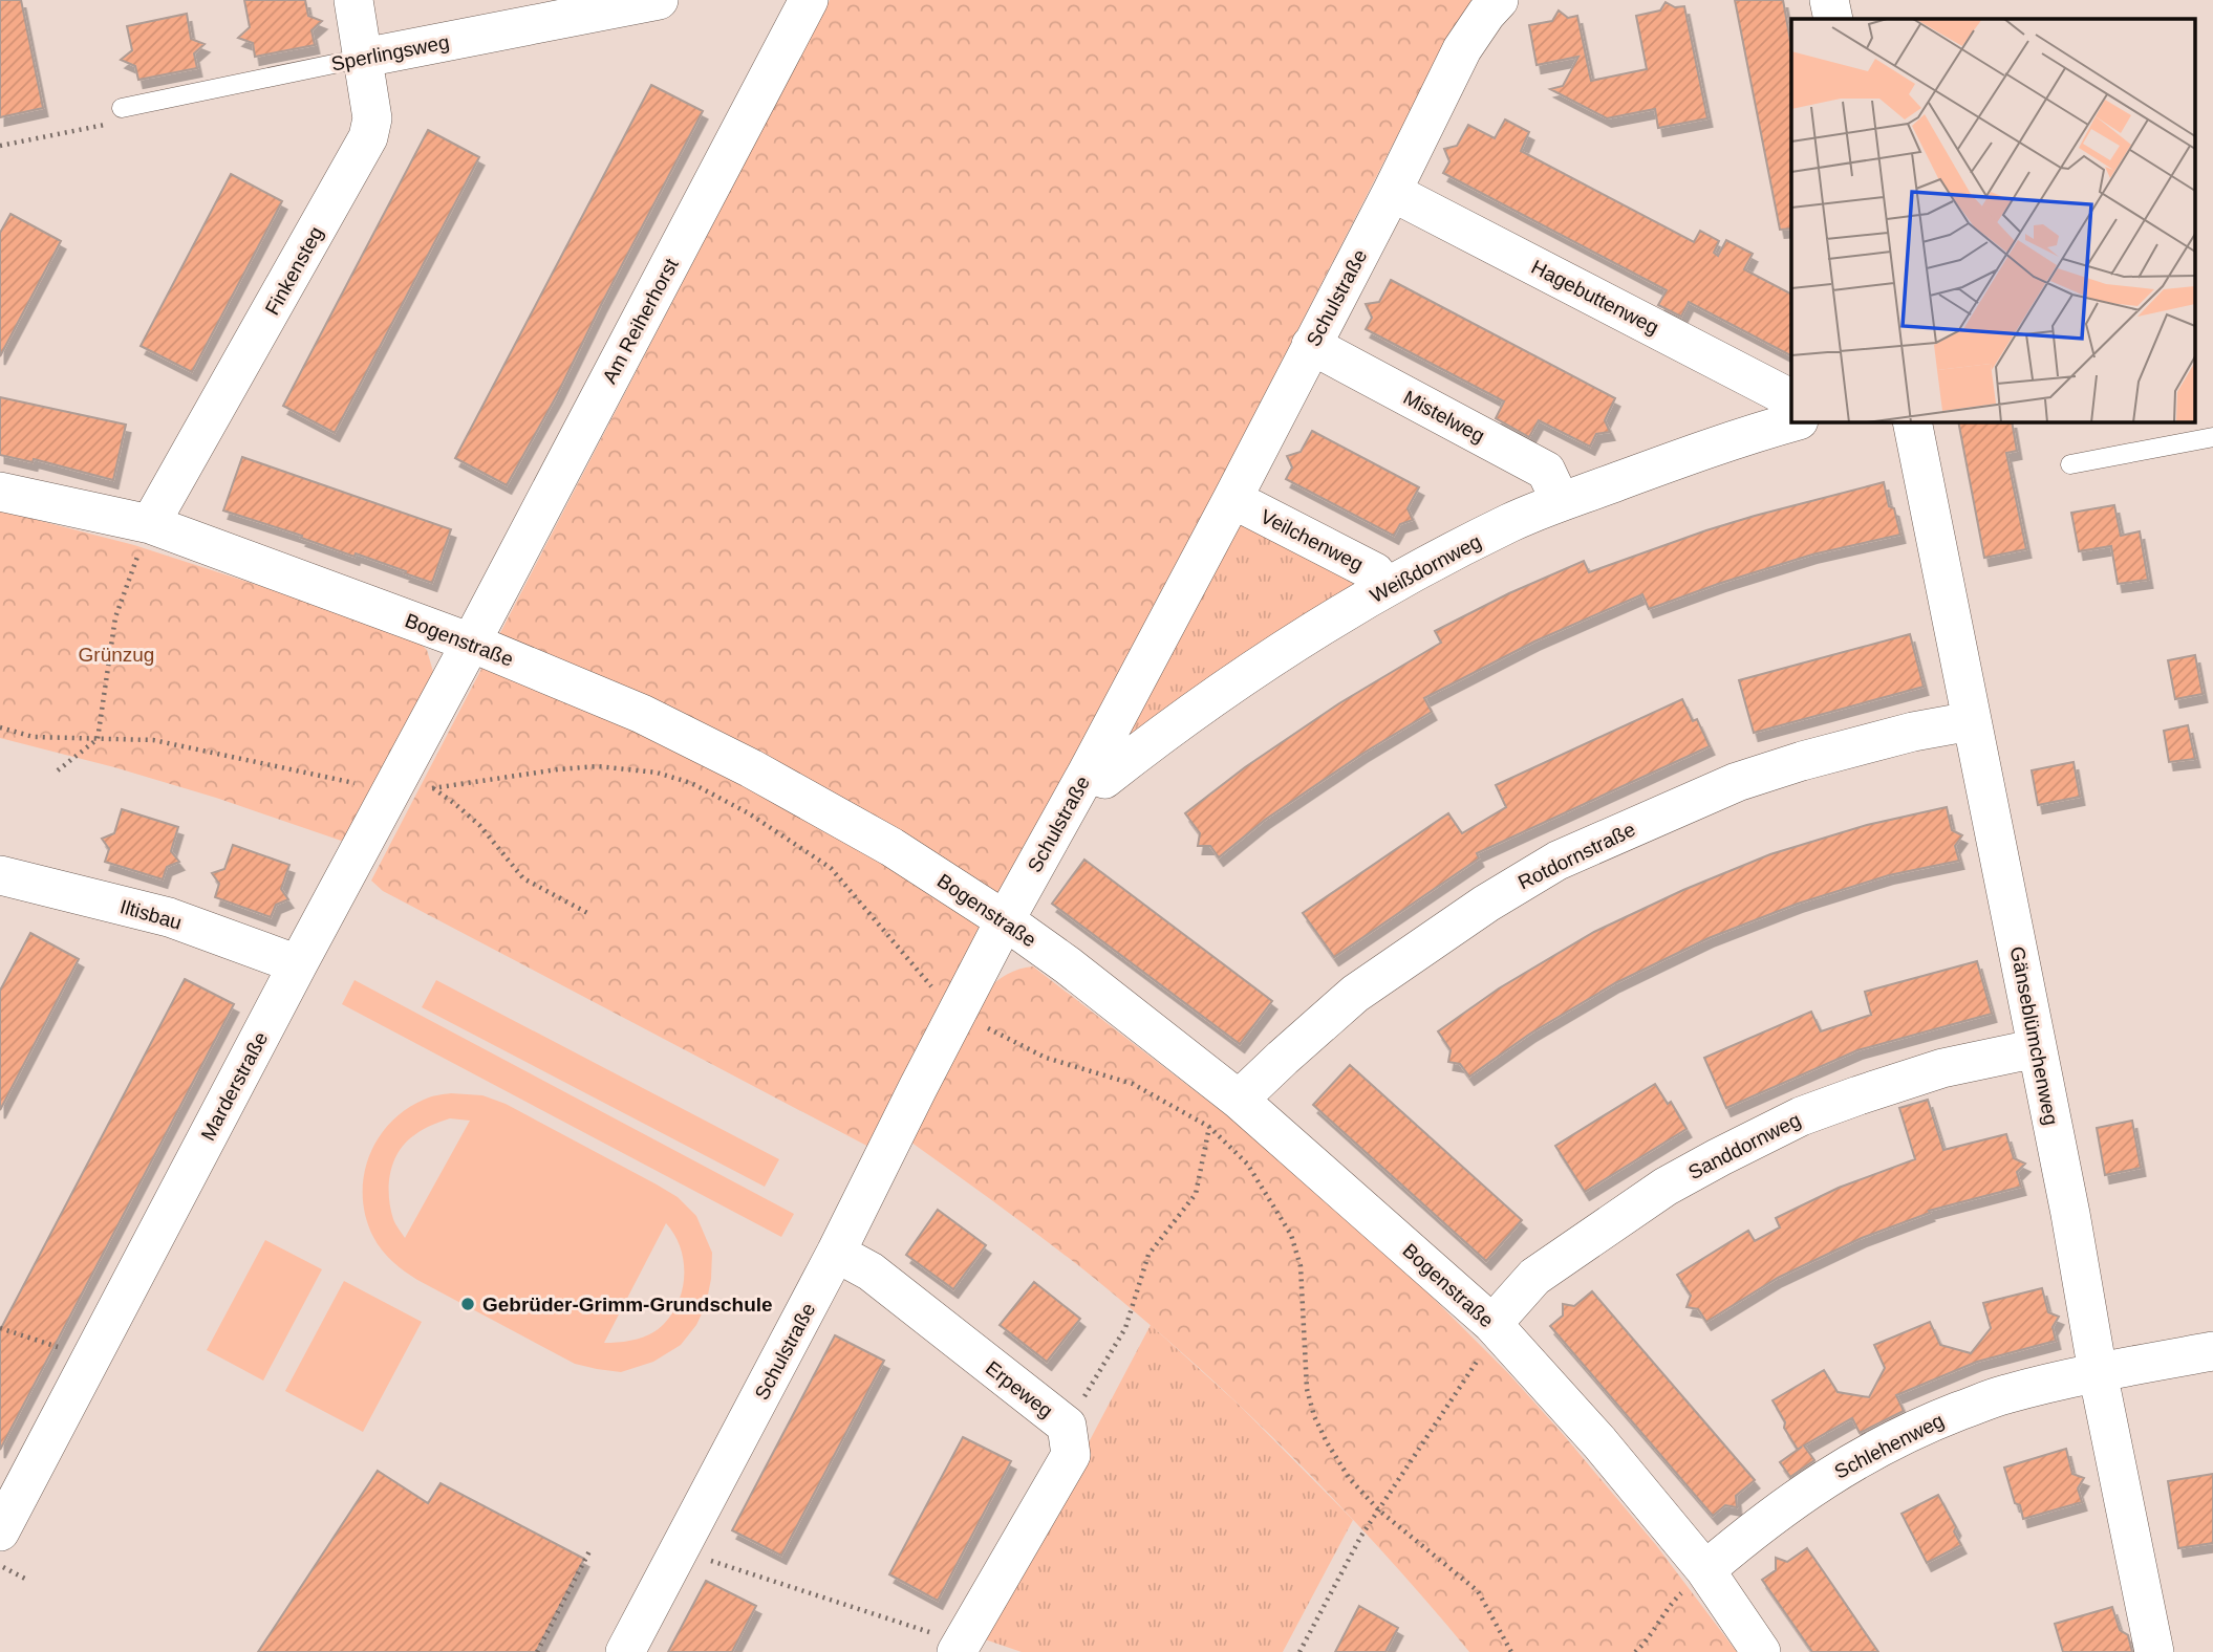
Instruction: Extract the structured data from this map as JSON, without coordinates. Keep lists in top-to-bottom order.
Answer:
{
  "streets": {
    "street": [
      "Sperlingsweg",
      "Finkensteg",
      "Hagebuttenweg",
      "Schulstraße",
      "Am Reiherhorst",
      "Mistelweg",
      "Veilchenweg",
      "Weißdornweg",
      "Bogenstraße",
      "Rotdornstraße",
      "Iltisbau",
      "Gänseblümchenweg",
      "Marderstraße",
      "Sanddornweg",
      "Erpeweg",
      "Schlehenweg"
    ]
  },
  "crossings": [
    ["Sperlingsweg", "Finkensteg"],
    ["Finkensteg", "Bogenstraße"],
    ["Hagebuttenweg", "Schulstraße"],
    ["Schulstraße", "Mistelweg"],
    ["Schulstraße", "Veilchenweg"],
    ["Schulstraße", "Weißdornweg"],
    ["Schulstraße", "Bogenstraße"],
    ["Schulstraße", "Erpeweg"],
    ["Am Reiherhorst", "Bogenstraße"],
    ["Am Reiherhorst", "Marderstraße"],
    ["Mistelweg", "Weißdornweg"],
    ["Veilchenweg", "Weißdornweg"],
    ["Bogenstraße", "Rotdornstraße"],
    ["Bogenstraße", "Marderstraße"],
    ["Bogenstraße", "Sanddornweg"],
    ["Bogenstraße", "Schlehenweg"],
    ["Rotdornstraße", "Gänseblümchenweg"],
    ["Iltisbau", "Marderstraße"],
    ["Gänseblümchenweg", "Sanddornweg"],
    ["Gänseblümchenweg", "Schlehenweg"]
  ],
  "parks": ["Grünzug"],
  "places": ["Gebrüder-Grimm-Grundschule"]
}
